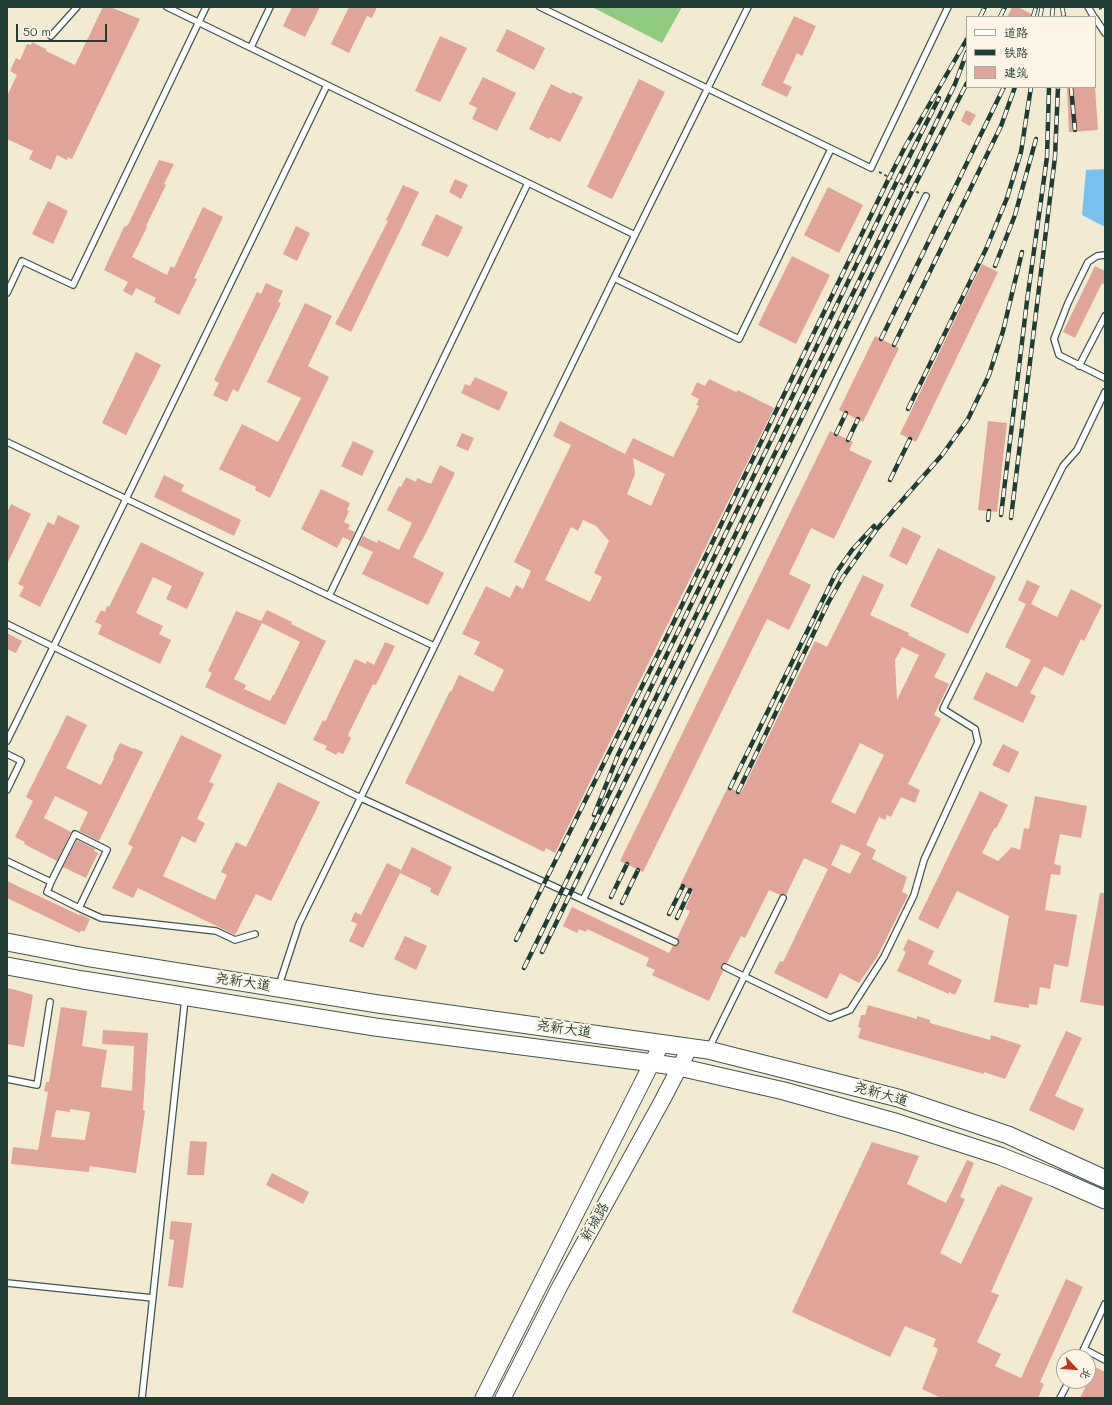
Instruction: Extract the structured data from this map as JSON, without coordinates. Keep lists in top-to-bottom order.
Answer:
{
  "streets": {
    "main road": ["尧新大道", "新城路"]
  },
  "crossings": [
    ["尧新大道", "新城路"]
  ],
  "legend": ["道路", "铁路", "建筑"],
  "scale_bar": "50 m",
  "north": "bottom right"
}
